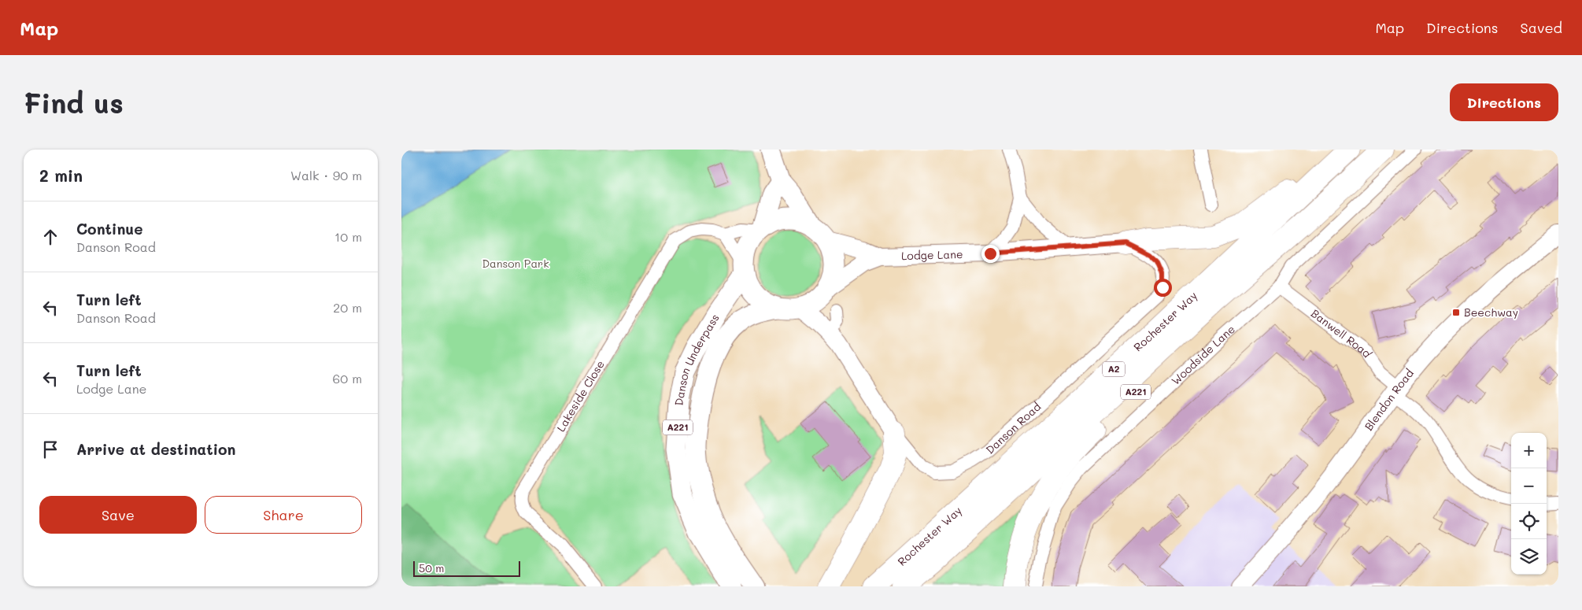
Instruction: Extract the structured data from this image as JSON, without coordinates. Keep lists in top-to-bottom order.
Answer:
{
  "streets": {
    "highway": ["Rochester Way", "A2", "A221"],
    "main road": ["Danson Underpass"],
    "street": [
      "Lodge Lane",
      "Banwell Road",
      "Woodside Lane",
      "Lakeside Close",
      "Blendon Road",
      "Danson Road"
    ]
  },
  "crossings": [
    ["Lodge Lane", "Danson Underpass"],
    ["Lodge Lane", "Lakeside Close"],
    ["Lodge Lane", "Danson Road"],
    ["Rochester Way", "A2"],
    ["Rochester Way", "A221"],
    ["Banwell Road", "Woodside Lane"],
    ["Banwell Road", "Blendon Road"],
    ["Danson Underpass", "Lakeside Close"],
    ["Danson Underpass", "Danson Road"],
    ["A2", "A221"],
    ["Lakeside Close", "Danson Road"]
  ],
  "parks": ["Danson Park"],
  "places": {
    "transit": ["Beechway"]
  },
  "scale_bar": "50 m",
  "page": {
    "header": "Map",
    "nav": ["Map", "Directions", "Saved"],
    "buttons": [
      "Directions",
      ["Save", "Share"]
    ],
    "title": "Find us",
    "heading": ["2 min", "Walk · 90 m"],
    "list": [
      ["Continue", "Danson Road", "10 m"],
      ["Turn left", "Danson Road", "20 m"],
      ["Turn left", "Lodge Lane", "60 m"],
      "Arrive at destination"
    ],
    "map_buttons": ["+", "−"],
    "scale": "50 m"
  }
}
